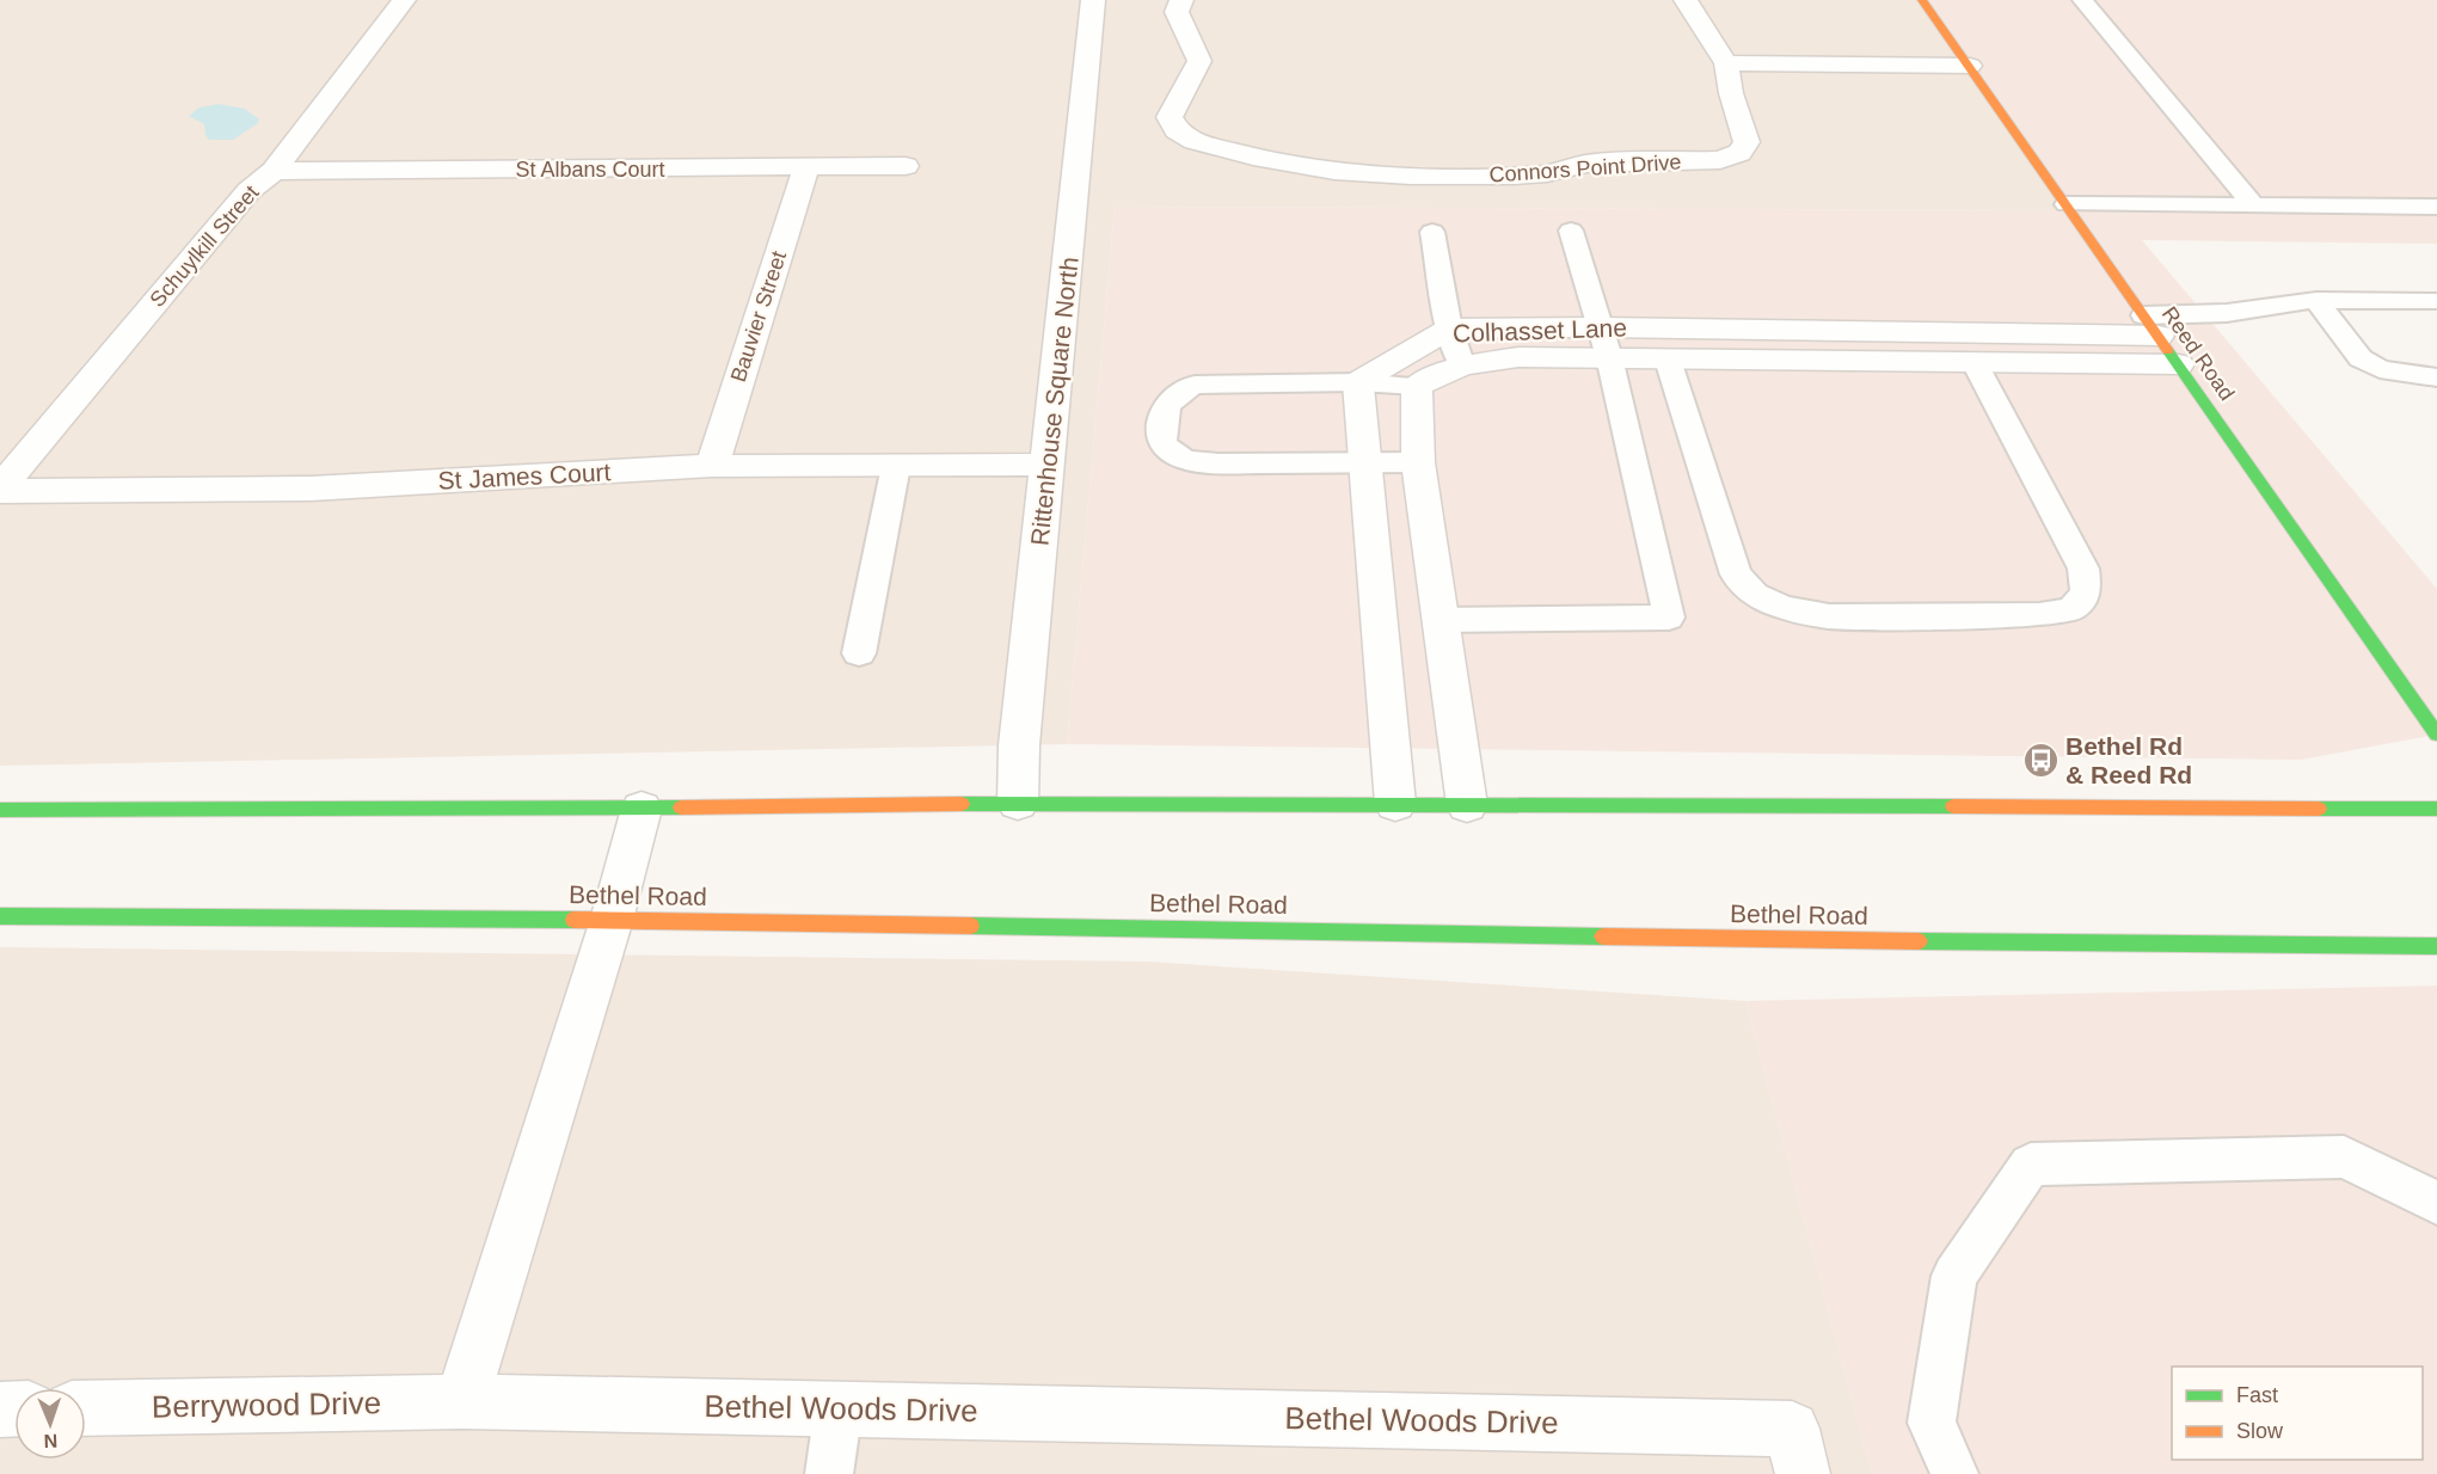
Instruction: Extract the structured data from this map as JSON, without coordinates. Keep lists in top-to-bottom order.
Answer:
{
  "streets": {
    "main road": ["Reed Road", "Bethel Road"],
    "street": [
      "Connors Point Drive",
      "St Albans Court",
      "Schuylkill Street",
      "Bauvier Street",
      "Colhasset Lane",
      "Rittenhouse Square North",
      "St James Court",
      "Berrywood Drive",
      "Bethel Woods Drive"
    ]
  },
  "crossings": [
    ["St Albans Court", "Schuylkill Street"],
    ["St Albans Court", "Bauvier Street"],
    ["Schuylkill Street", "St James Court"],
    ["Bauvier Street", "St James Court"],
    ["Colhasset Lane", "Reed Road"],
    ["Rittenhouse Square North", "St James Court"],
    ["Berrywood Drive", "Bethel Woods Drive"]
  ],
  "places": {
    "bus stop": ["Bethel Rd & Reed Rd"]
  },
  "legend": ["Fast", "Slow"],
  "north": "bottom"
}
